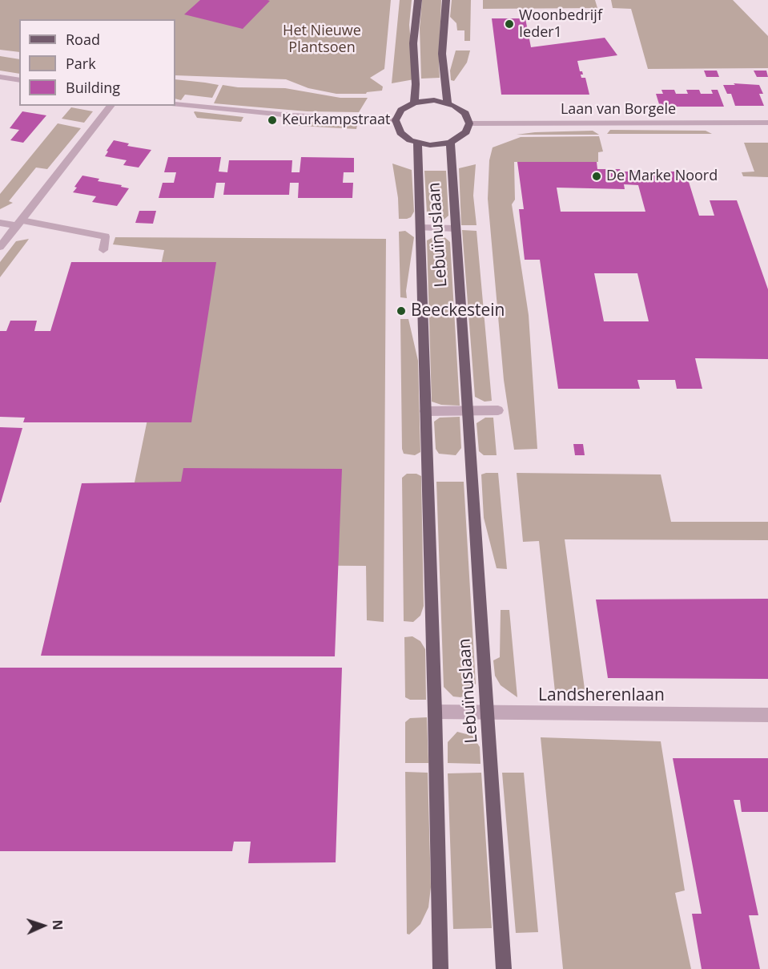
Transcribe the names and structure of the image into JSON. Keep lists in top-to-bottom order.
{
  "streets": {
    "main road": ["Lebuïnuslaan"],
    "street": ["Laan van Borgele", "Landsherenlaan"]
  },
  "crossings": [
    ["Laan van Borgele", "Lebuïnuslaan"],
    ["Lebuïnuslaan", "Landsherenlaan"]
  ],
  "parks": ["Het Nieuwe Plantsoen"],
  "places": [
    "Woonbedrijf Ieder1",
    "Keurkampstraat",
    "De Marke Noord",
    "Beeckestein"
  ],
  "legend": ["Road", "Park", "Building"],
  "north": "right"
}
